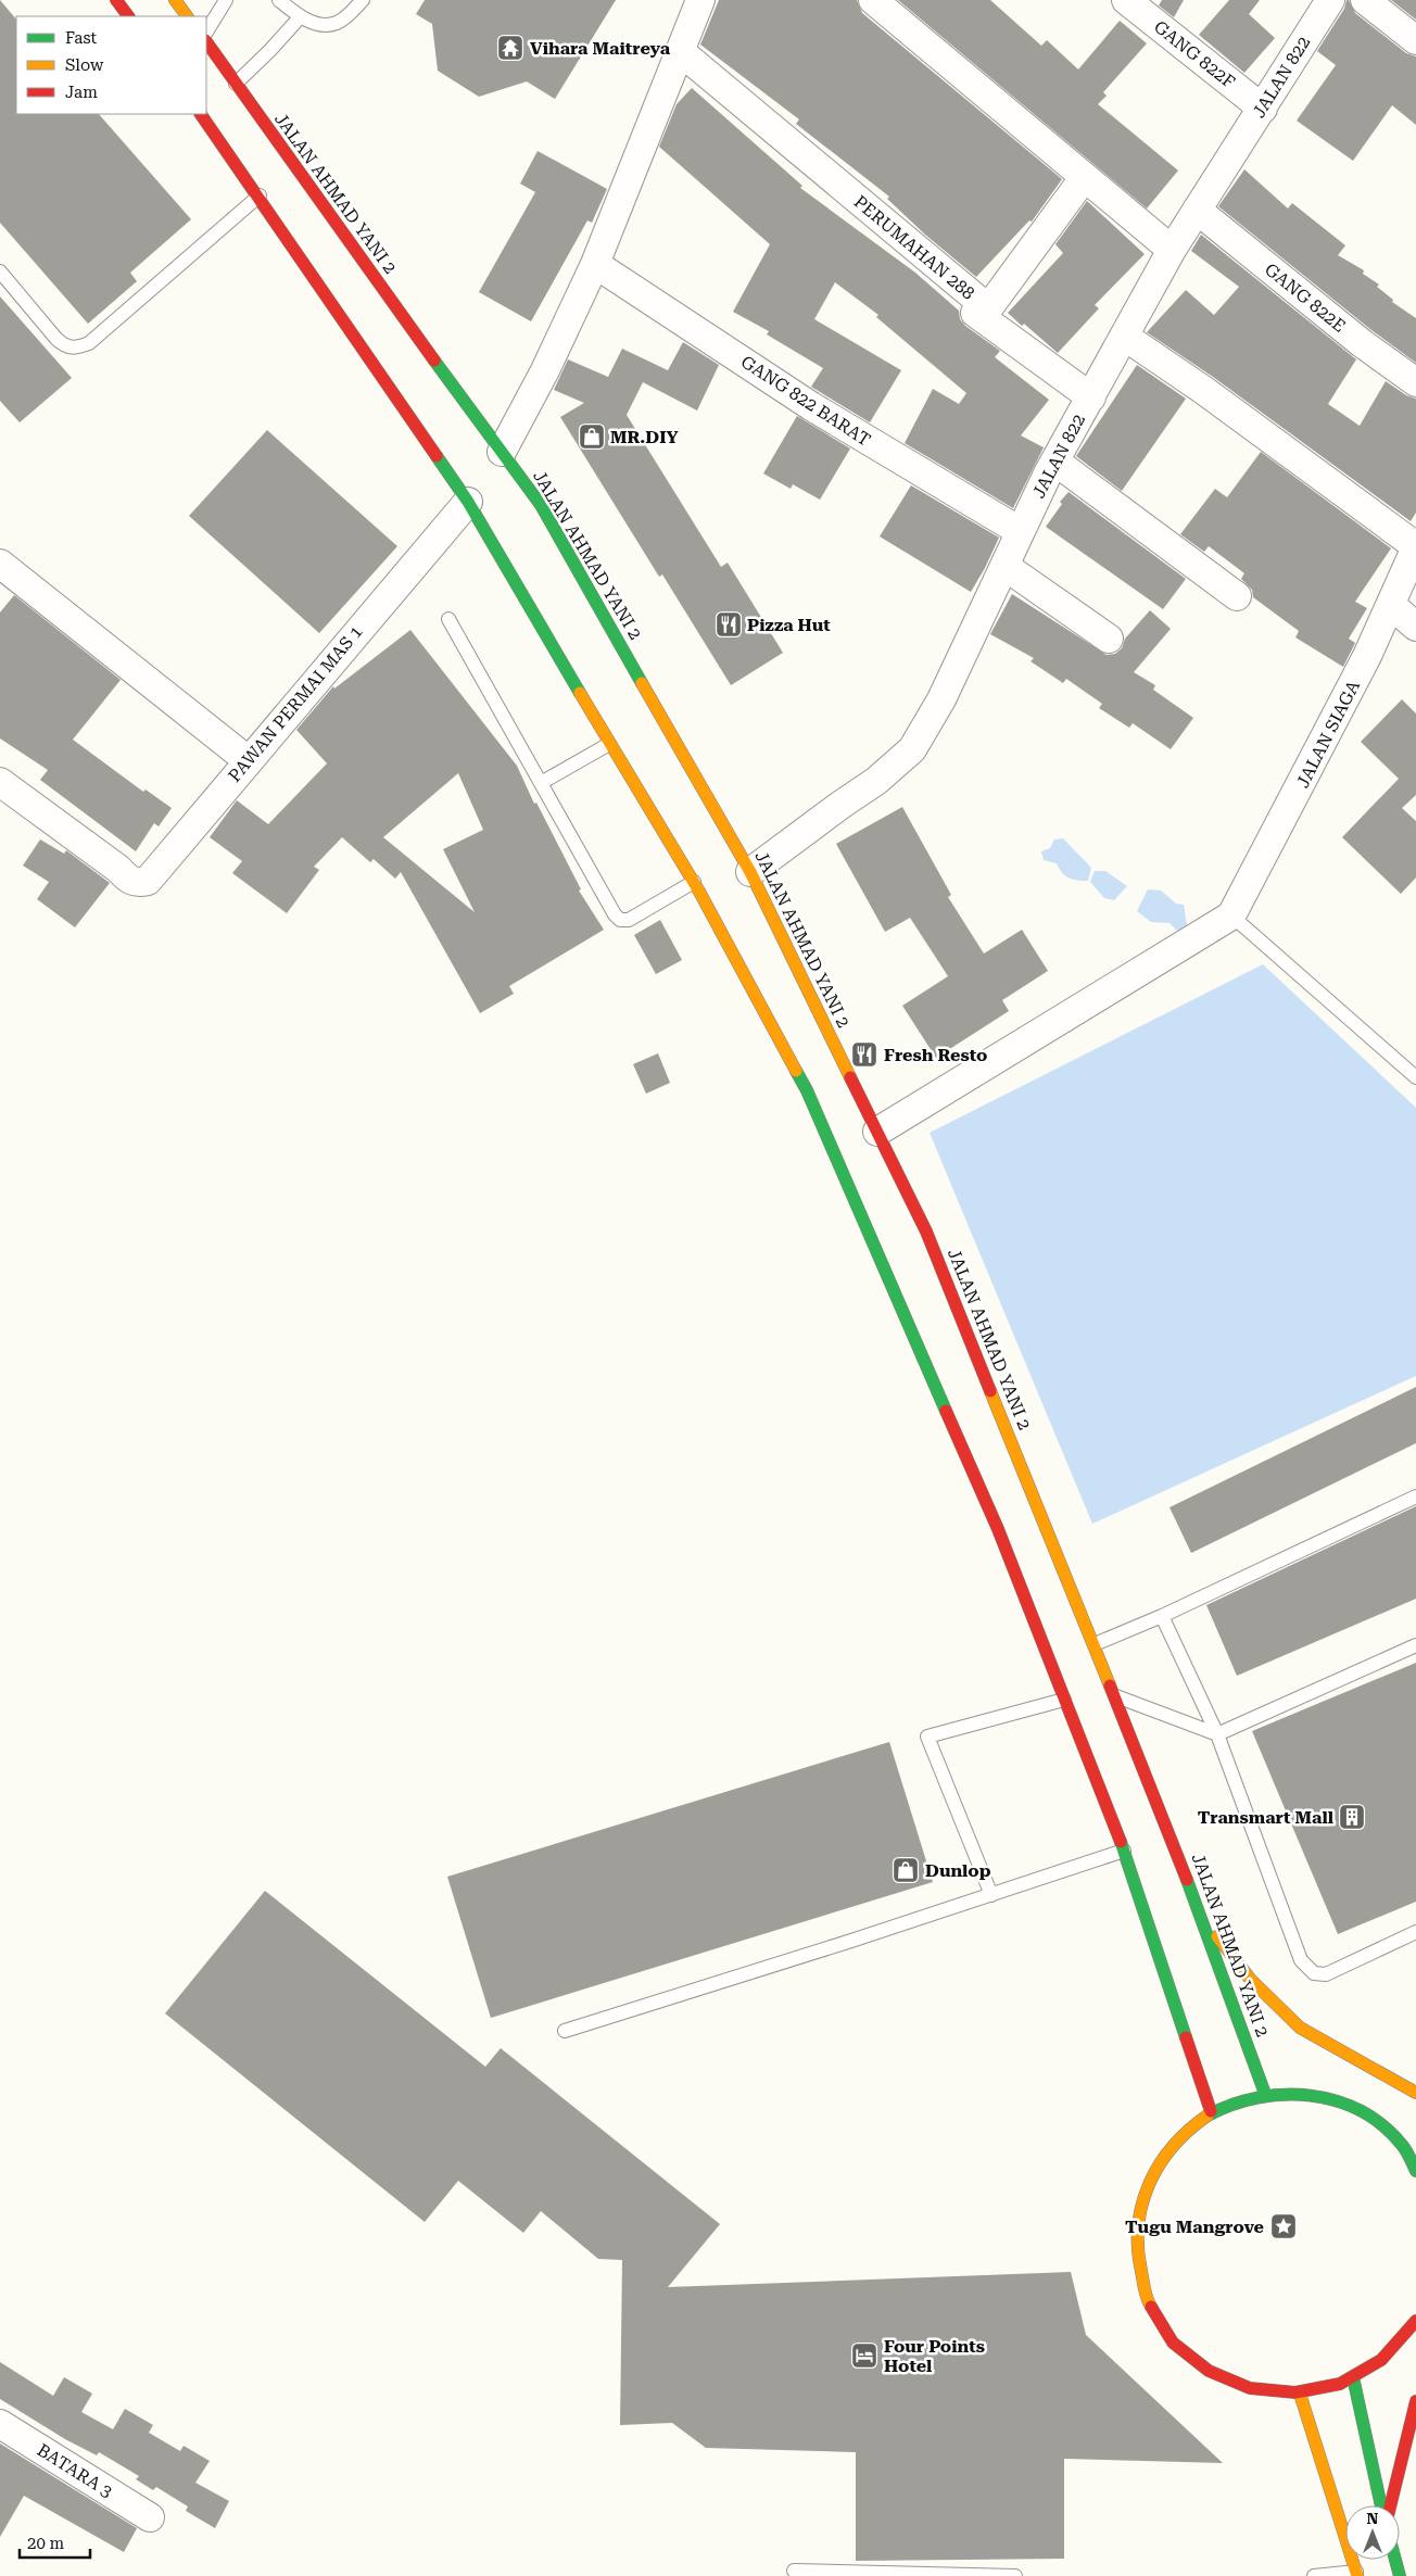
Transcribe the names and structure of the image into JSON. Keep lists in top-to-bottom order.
{
  "streets": {
    "highway": ["JALAN AHMAD YANI 2"],
    "street": [
      "GANG 822F",
      "JALAN 822",
      "PERUMAHAN 288",
      "GANG 822E",
      "GANG 822 BARAT",
      "PAWAN PERMAI MAS 1",
      "JALAN SIAGA",
      "BATARA 3"
    ]
  },
  "crossings": [
    ["GANG 822F", "JALAN 822"],
    ["JALAN 822", "JALAN AHMAD YANI 2"],
    ["JALAN 822", "GANG 822E"],
    ["JALAN 822", "GANG 822 BARAT"]
  ],
  "places": {
    "temple": ["Vihara Maitreya"],
    "shop": ["MR.DIY", "Dunlop"],
    "restaurant": ["Pizza Hut", "Fresh Resto"],
    "building": ["Transmart Mall"],
    "place": ["Tugu Mangrove"],
    "hotel": ["Four Points Hotel"]
  },
  "legend": ["Fast", "Slow", "Jam"],
  "scale_bar": "20 m",
  "north": "top"
}
